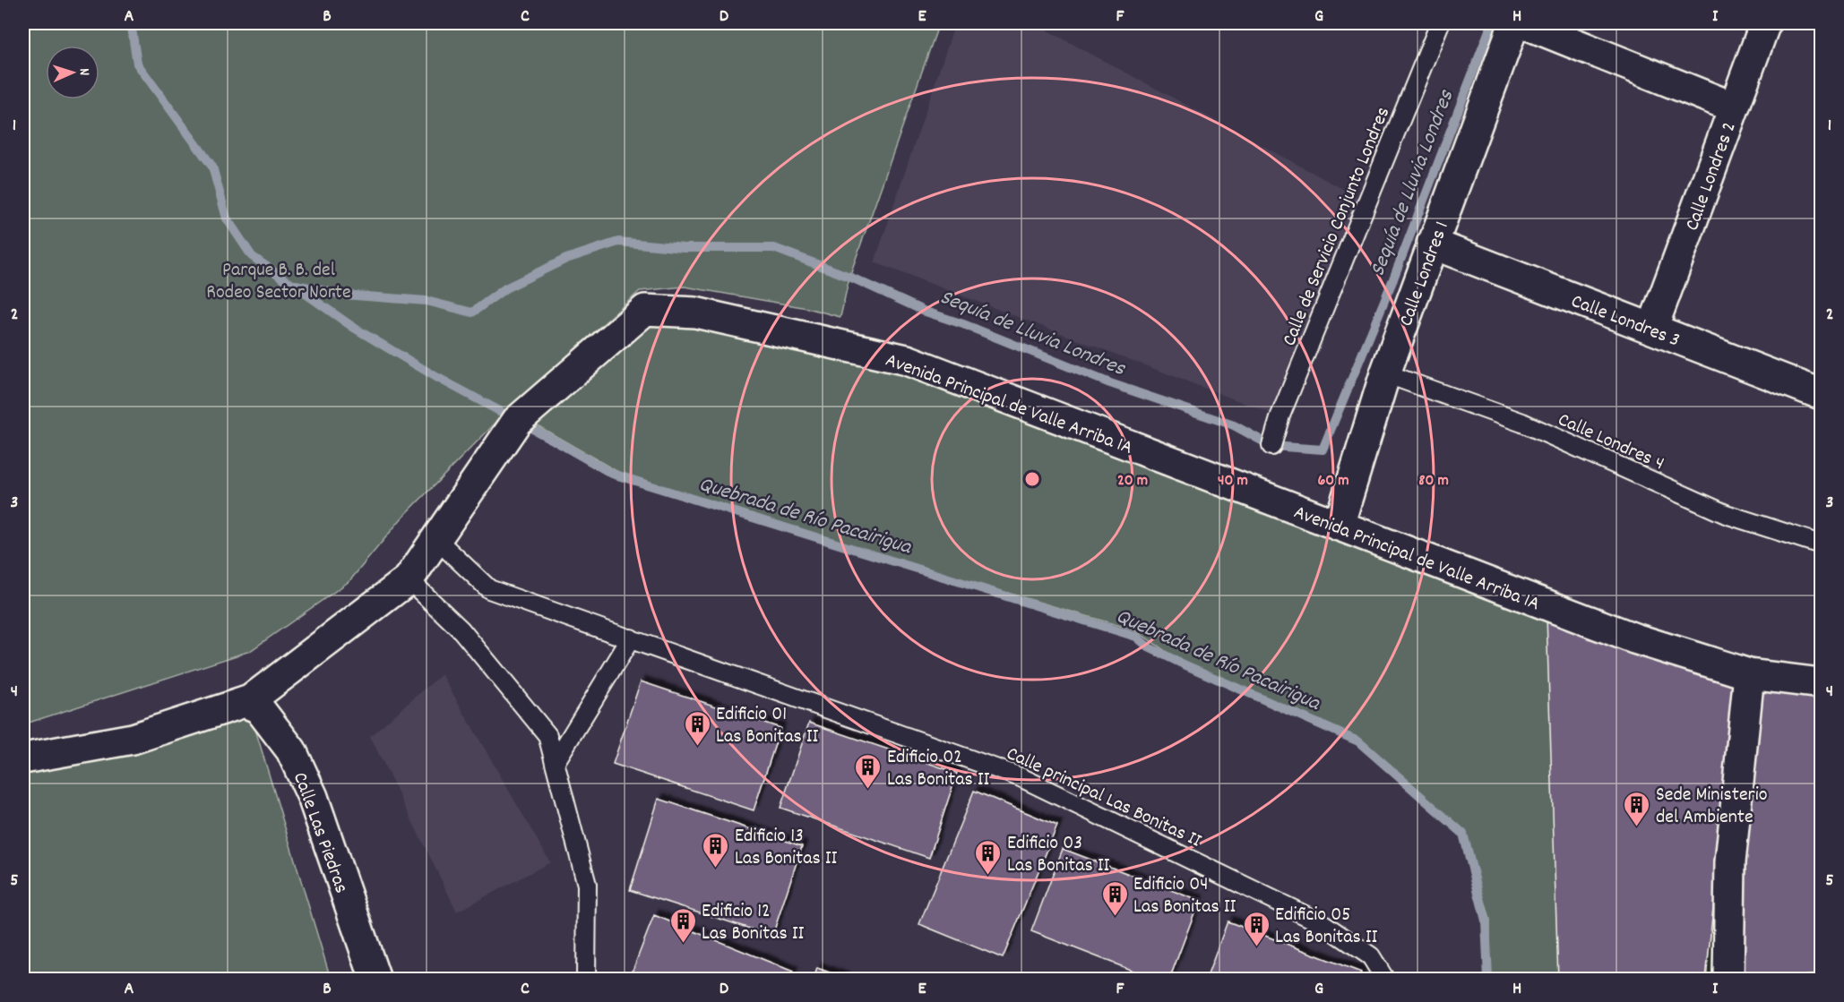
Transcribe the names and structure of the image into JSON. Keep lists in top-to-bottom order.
{
  "streets": {
    "street": [
      "Calle Londres 2",
      "Calle Londres 1",
      "Calle Londres 3",
      "Avenida Principal de Valle Arriba 1A",
      "Calle Las Piedras"
    ],
    "lane": ["Calle de Servicio Conjunto Londres", "Calle Londres 4", "Calle principal Las Bonitas II"]
  },
  "crossings": [
    ["Calle Londres 2", "Calle Londres 3"],
    ["Calle Londres 1", "Calle Londres 3"],
    ["Calle Londres 1", "Avenida Principal de Valle Arriba 1A"],
    ["Calle Londres 1", "Calle Londres 4"],
    ["Avenida Principal de Valle Arriba 1A", "Calle principal Las Bonitas II"],
    ["Avenida Principal de Valle Arriba 1A", "Calle Las Piedras"]
  ],
  "water": ["Sequía de Lluvia Londres", "Quebrada de Río Pacairigua"],
  "parks": ["Parque B. B. del Rodeo Sector Norte"],
  "places": {
    "building": [
      "Edificio 01 Las Bonitas II",
      "Edificio 02 Las Bonitas II",
      "Sede Ministerio del Ambiente",
      "Edificio 13 Las Bonitas II",
      "Edificio 03 Las Bonitas II",
      "Edificio 04 Las Bonitas II",
      "Edificio 12 Las Bonitas II",
      "Edificio 05 Las Bonitas II"
    ]
  },
  "north": "right",
  "grid": {
    "columns": [
      "A",
      "B",
      "C",
      "D",
      "E",
      "F",
      "G",
      "H",
      "I"
    ],
    "rows": [
      "1",
      "2",
      "3",
      "4",
      "5"
    ]
  },
  "rings": [
    "20 m",
    "40 m",
    "60 m",
    "80 m"
  ]
}
